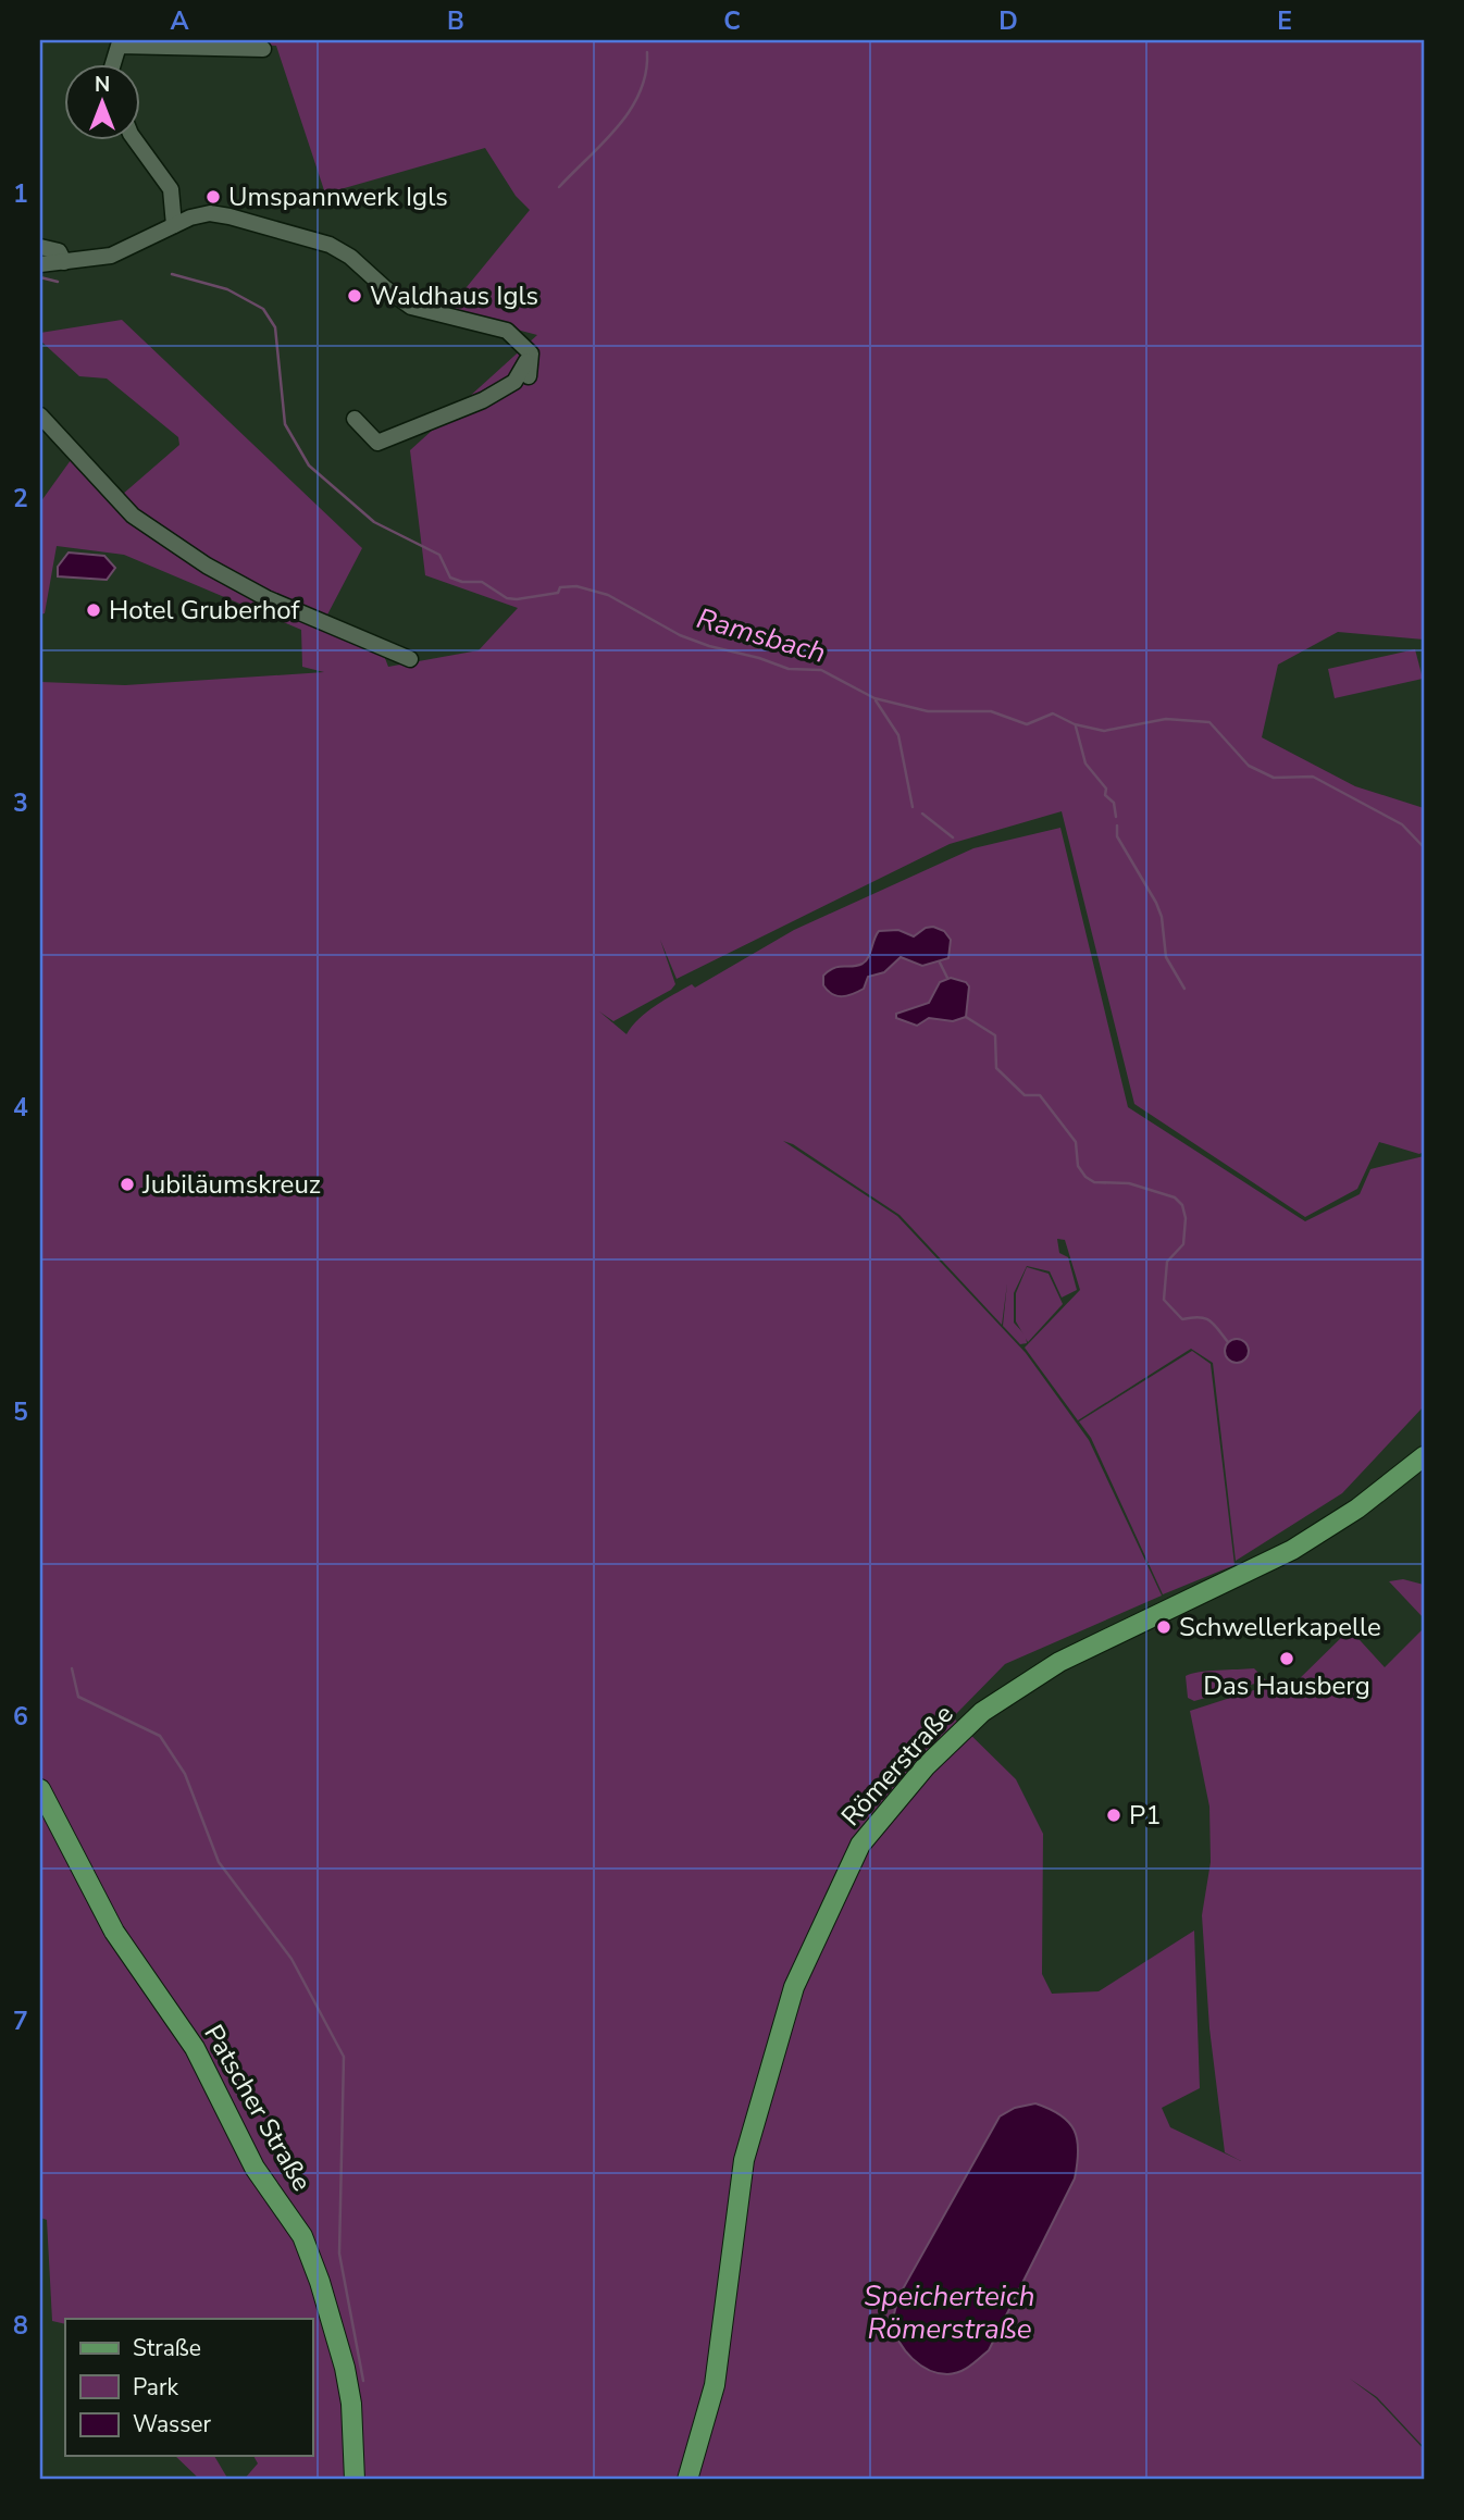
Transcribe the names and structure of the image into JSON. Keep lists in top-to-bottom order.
{
  "streets": {
    "main road": ["Römerstraße", "Patscher Straße"]
  },
  "water": ["Ramsbach", "Speicherteich Römerstraße"],
  "places": [
    "Umspannwerk Igls",
    "Waldhaus Igls",
    "Hotel Gruberhof",
    "Jubiläumskreuz",
    "Schwellerkapelle",
    "Das Hausberg",
    "P1"
  ],
  "legend": ["Straße", "Park", "Wasser"],
  "north": "top",
  "grid": {
    "columns": [
      "A",
      "B",
      "C",
      "D",
      "E"
    ],
    "rows": [
      "1",
      "2",
      "3",
      "4",
      "5",
      "6",
      "7",
      "8"
    ]
  }
}
